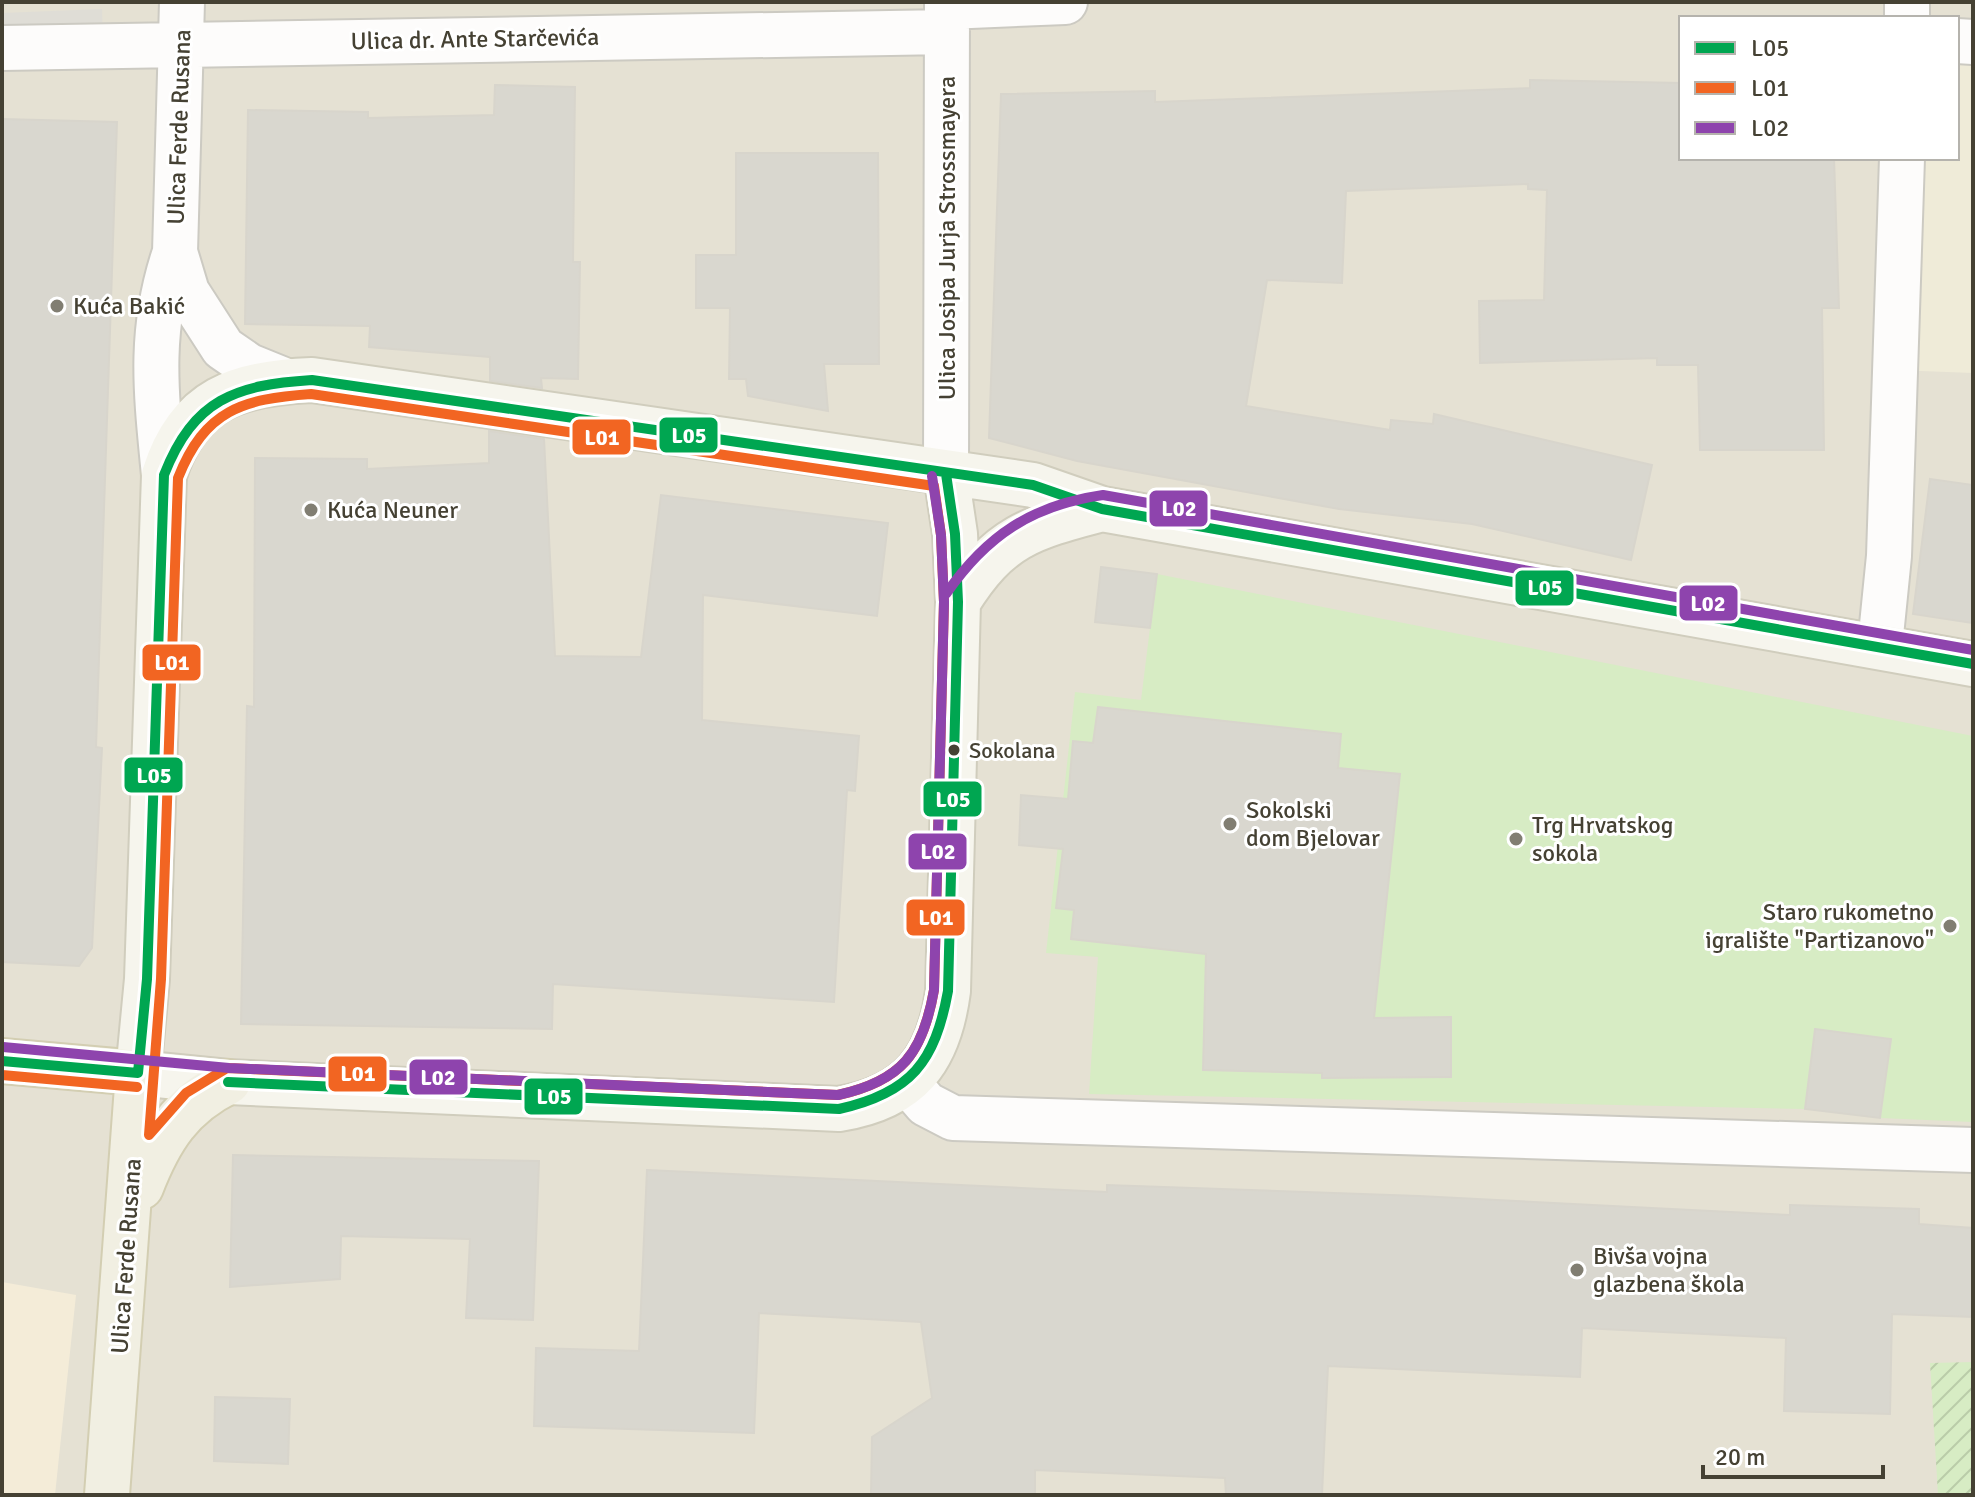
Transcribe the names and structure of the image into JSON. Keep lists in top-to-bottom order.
{
  "streets": {
    "main road": ["Ulica Ferde Rusana"],
    "street": ["Ulica dr. Ante Starčevića", "Ulica Josipa Jurja Strossmayera"]
  },
  "crossings": [
    ["Ulica dr. Ante Starčevića", "Ulica Ferde Rusana"],
    ["Ulica dr. Ante Starčevića", "Ulica Josipa Jurja Strossmayera"]
  ],
  "places": [
    "Kuća Bakić",
    "Kuća Neuner",
    "Sokolana",
    "Sokolski dom Bjelovar",
    "Trg Hrvatskog sokola",
    "Staro rukometno igralište \"Partizanovo\"",
    "Bivša vojna glazbena škola"
  ],
  "lines": ["transit line L05", "transit line L01", "transit line L02"],
  "legend": ["L05", "L01", "L02"],
  "scale_bar": "20 m"
}
